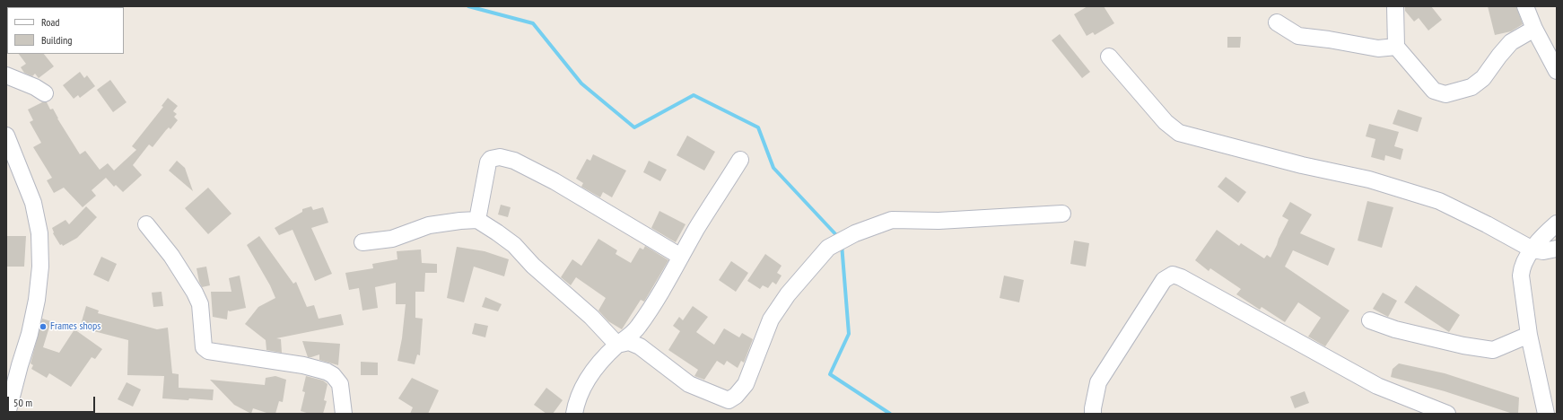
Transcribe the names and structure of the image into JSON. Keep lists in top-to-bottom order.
{
  "places": ["Frames shops"],
  "legend": ["Road", "Building"],
  "scale_bar": "50 m"
}
